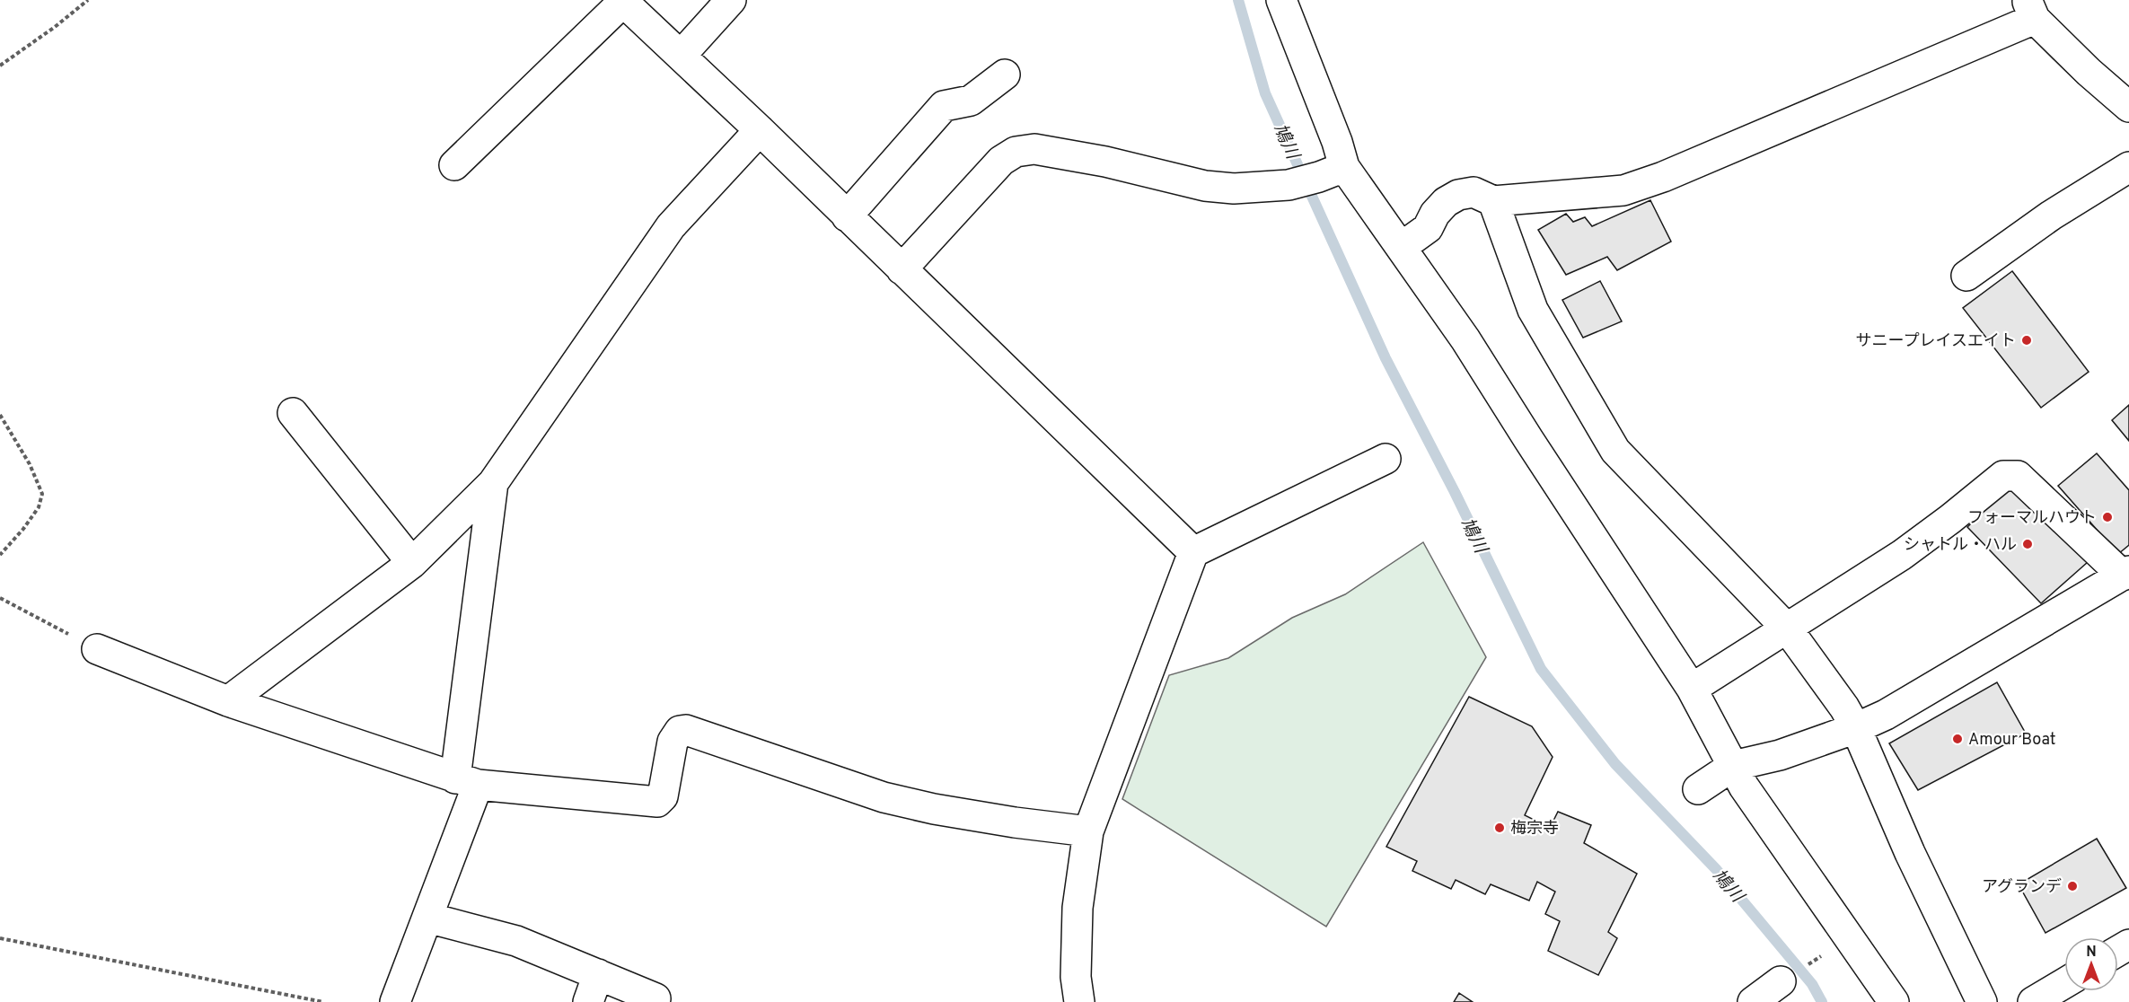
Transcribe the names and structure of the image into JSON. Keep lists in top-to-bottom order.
{
  "water": ["鳩川"],
  "places": [
    "サニープレイスエイト",
    "フォーマルハウト",
    "シャトル・ハル",
    "Amour Boat",
    "梅宗寺",
    "アグランデ"
  ],
  "north": "top"
}
